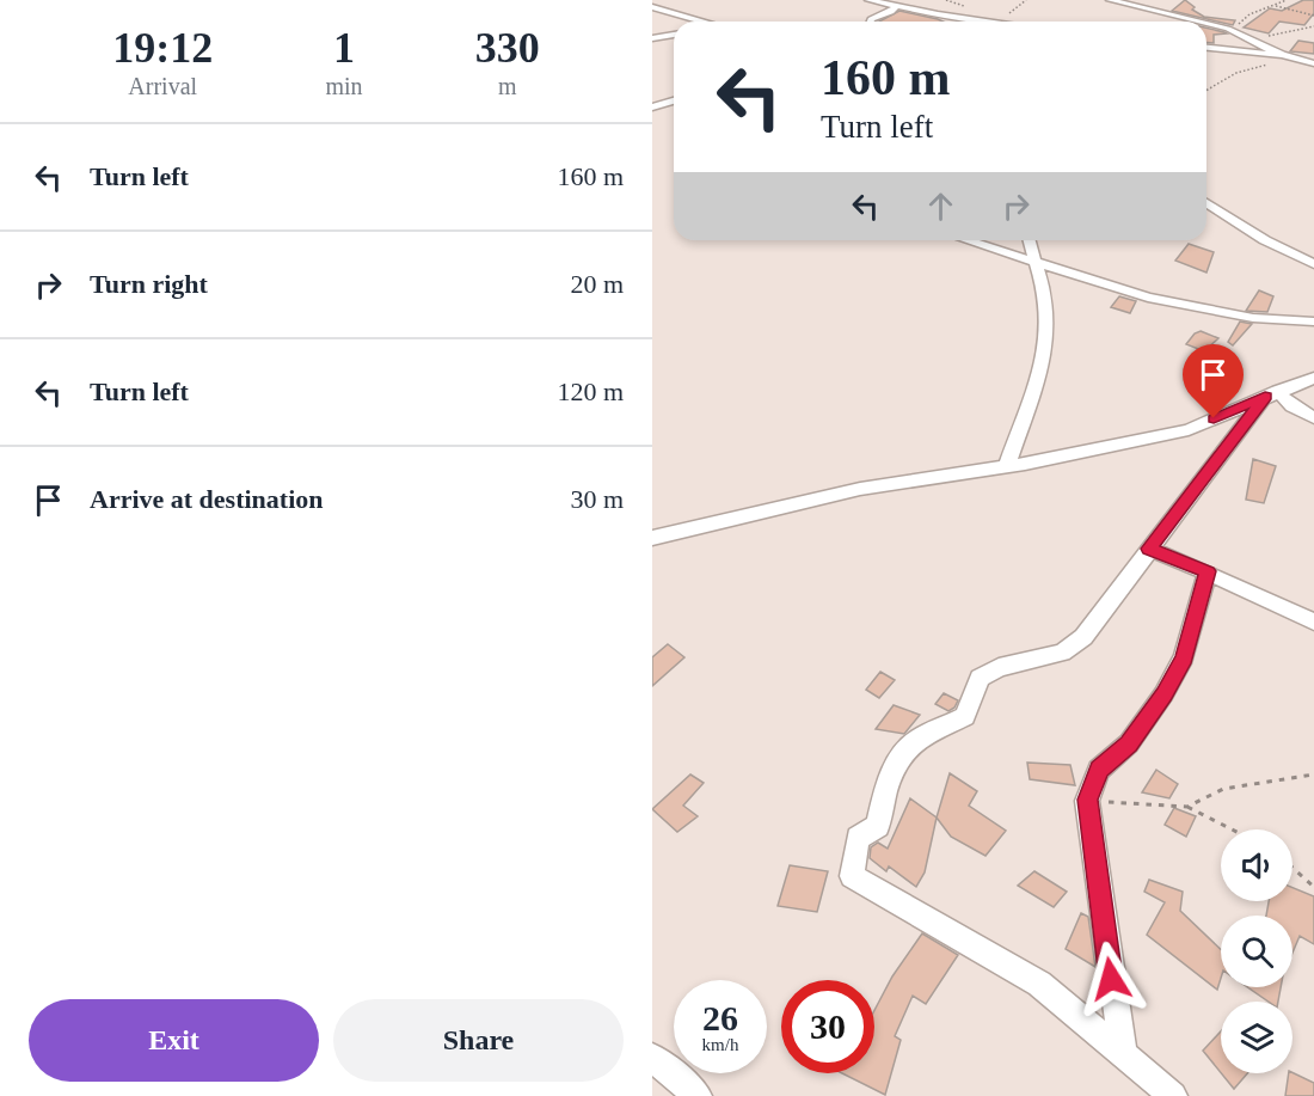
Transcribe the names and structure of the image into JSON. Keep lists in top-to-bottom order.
{
  "page": {
    "eta": [
      "19:12",
      "Arrival",
      "1",
      "min",
      "330",
      "m"
    ],
    "turn": ["160 m", "Turn left"],
    "list": [
      {
        "name": "Turn left",
        "value": "160 m"
      },
      {
        "name": "Turn right",
        "value": "20 m"
      },
      {
        "name": "Turn left",
        "value": "120 m"
      },
      {
        "name": "Arrive at destination",
        "value": "30 m"
      }
    ],
    "speed": "26 km/h",
    "limit": "30",
    "buttons": ["Exit", "Share"]
  }
}
